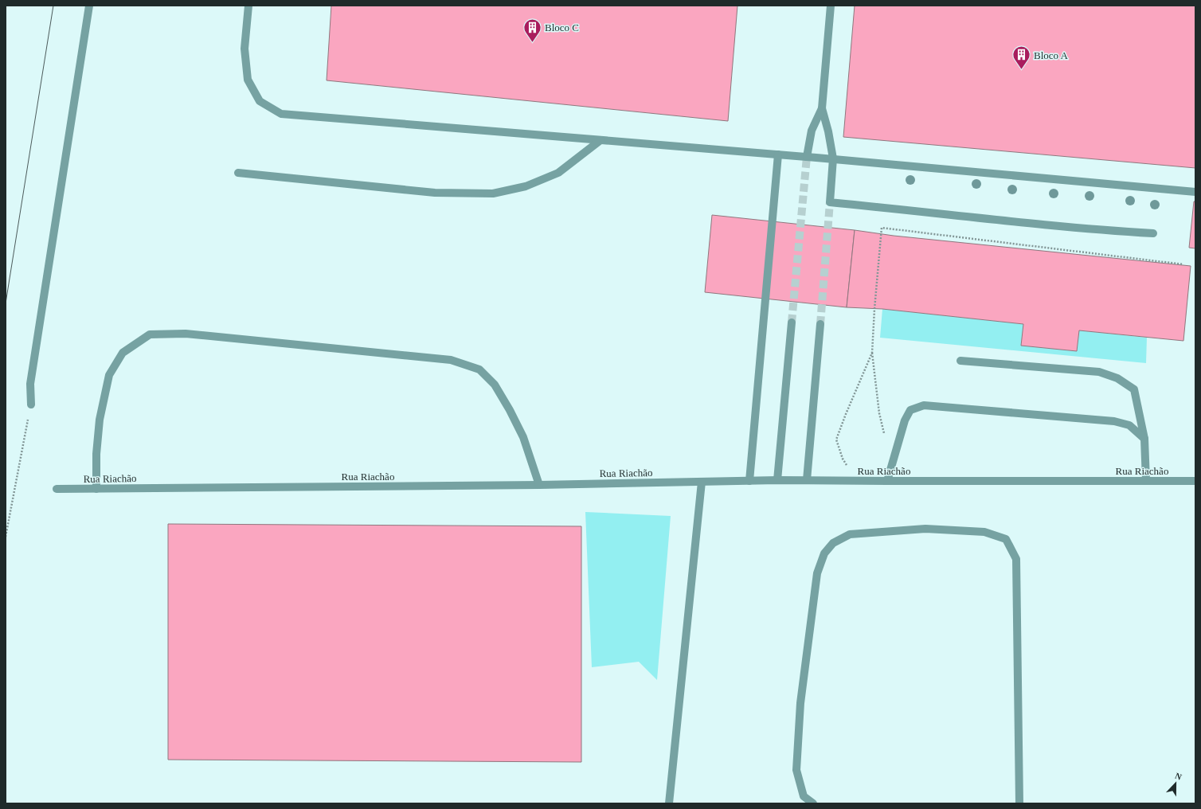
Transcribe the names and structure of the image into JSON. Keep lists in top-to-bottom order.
{
  "streets": {
    "street": ["Rua Riachão"]
  },
  "places": {
    "building": ["Bloco C", "Bloco A"]
  },
  "north": "top"
}
